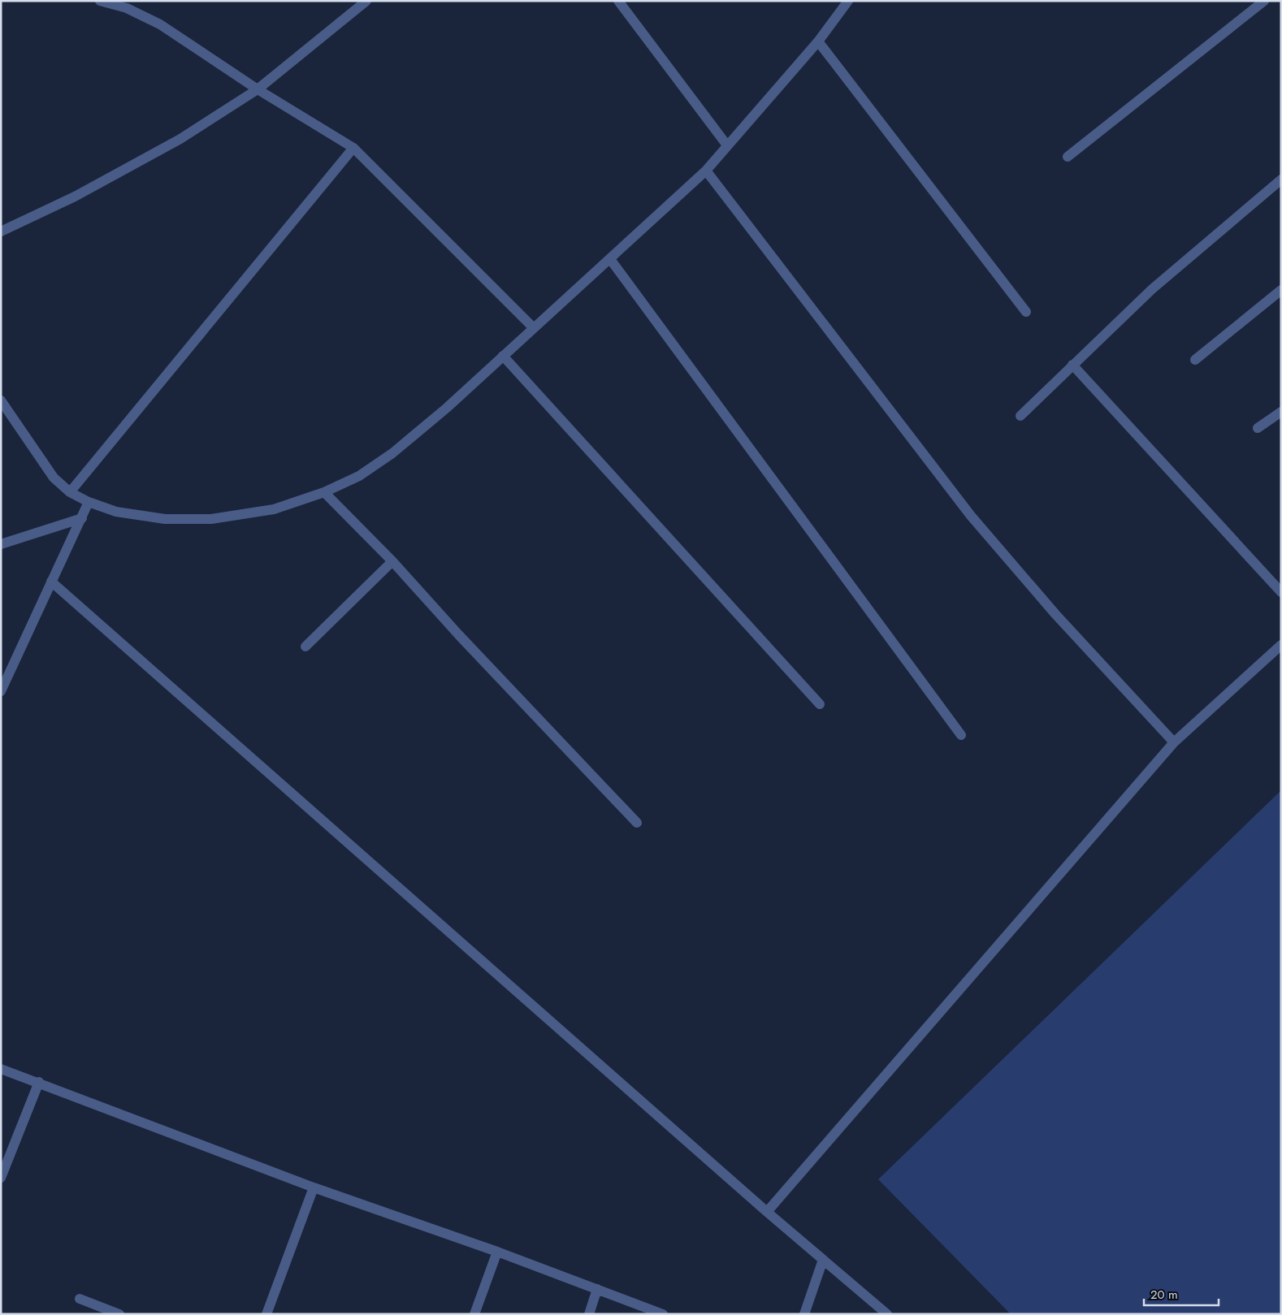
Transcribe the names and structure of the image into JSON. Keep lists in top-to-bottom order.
{
  "scale_bar": "20 m"
}
